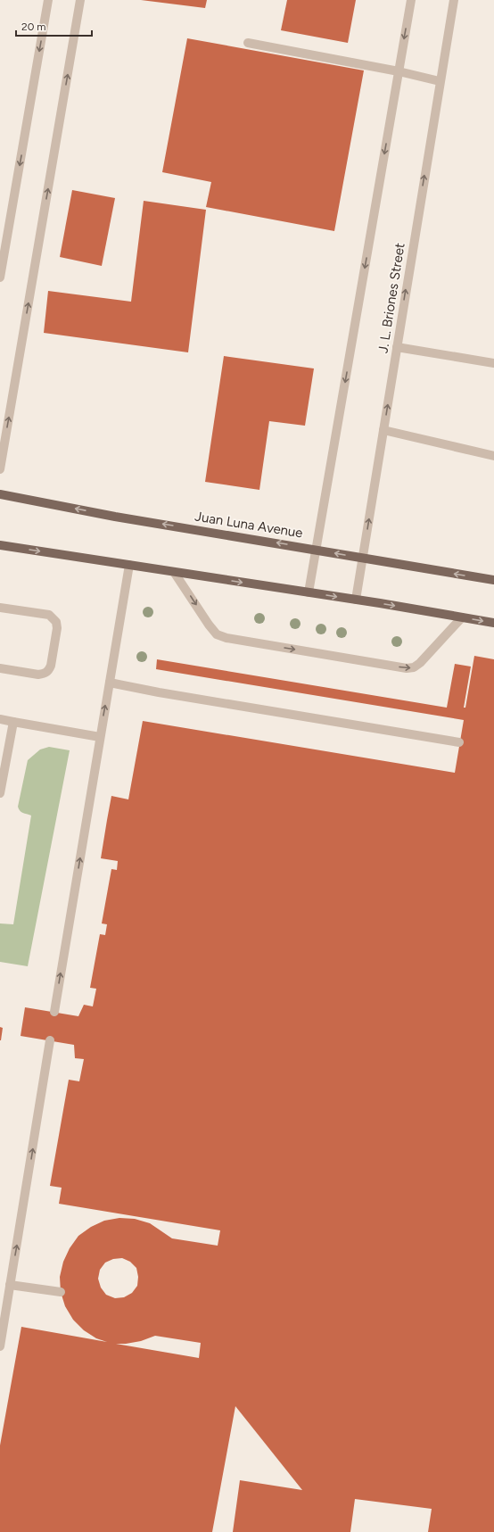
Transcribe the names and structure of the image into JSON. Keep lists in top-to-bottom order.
{
  "streets": {
    "main road": ["Juan Luna Avenue"],
    "street": ["J. L. Briones Street"]
  },
  "crossings": [
    ["J. L. Briones Street", "Juan Luna Avenue"]
  ],
  "scale_bar": "20 m"
}
